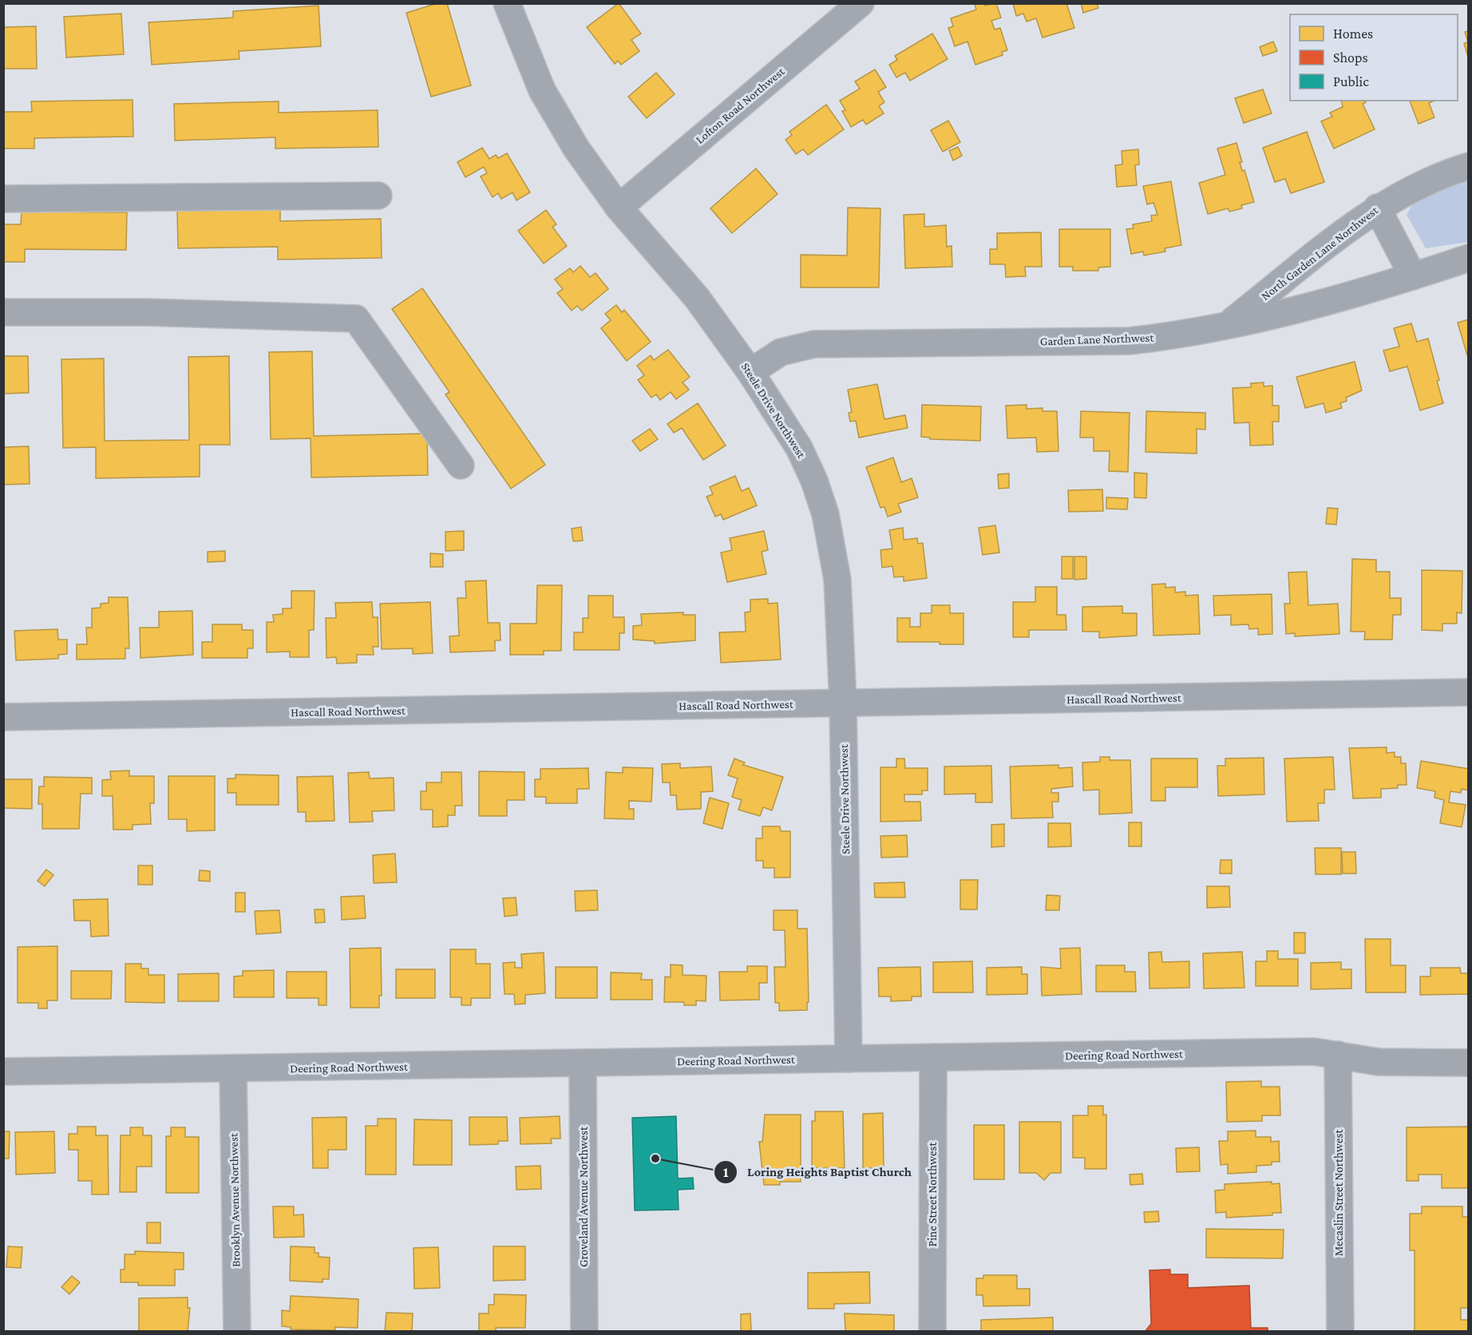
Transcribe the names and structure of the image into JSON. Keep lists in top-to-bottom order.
{
  "streets": {
    "street": [
      "Lofton Road Northwest",
      "North Garden Lane Northwest",
      "Garden Lane Northwest",
      "Steele Drive Northwest",
      "Hascall Road Northwest",
      "Deering Road Northwest",
      "Mecaslin Street Northwest",
      "Pine Street Northwest",
      "Groveland Avenue Northwest",
      "Brooklyn Avenue Northwest"
    ]
  },
  "crossings": [
    ["Lofton Road Northwest", "Steele Drive Northwest"],
    ["North Garden Lane Northwest", "Garden Lane Northwest"],
    ["Garden Lane Northwest", "Steele Drive Northwest"],
    ["Steele Drive Northwest", "Hascall Road Northwest"],
    ["Steele Drive Northwest", "Deering Road Northwest"],
    ["Deering Road Northwest", "Mecaslin Street Northwest"],
    ["Deering Road Northwest", "Pine Street Northwest"],
    ["Deering Road Northwest", "Groveland Avenue Northwest"],
    ["Deering Road Northwest", "Brooklyn Avenue Northwest"]
  ],
  "places": ["Loring Heights Baptist Church"],
  "legend": ["Homes", "Shops", "Public"]
}
